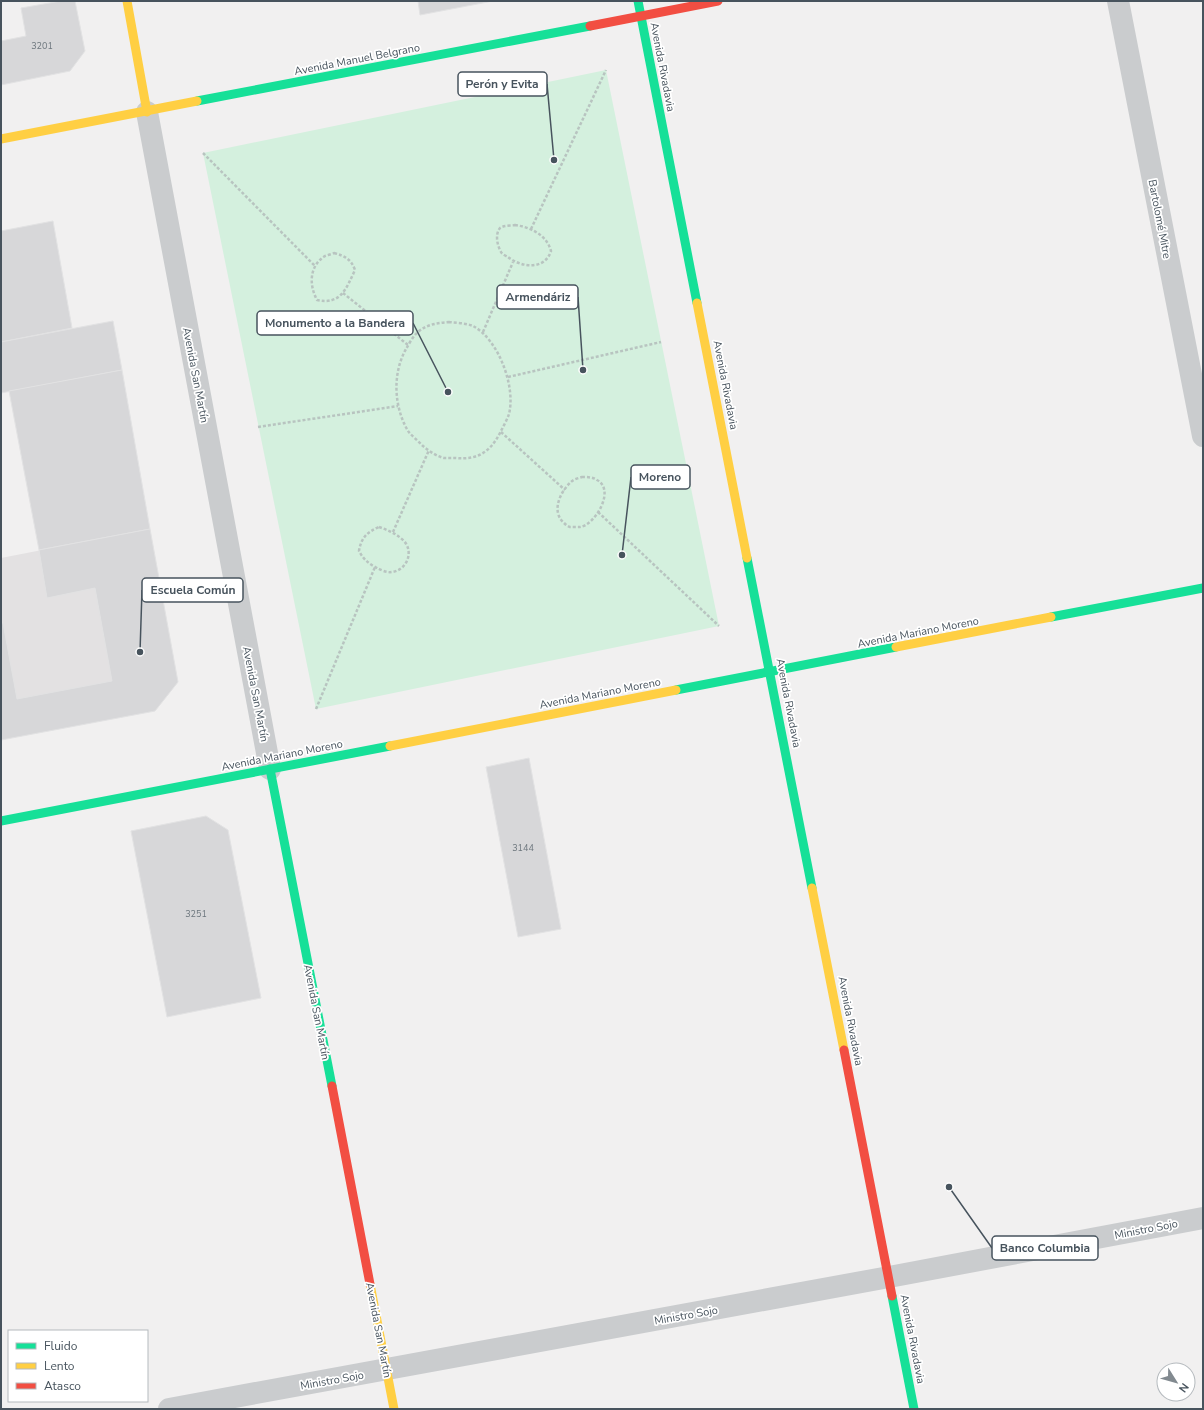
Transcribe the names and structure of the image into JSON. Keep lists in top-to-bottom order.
{
  "streets": {
    "main road": [
      "Avenida Manuel Belgrano",
      "Avenida Rivadavia",
      "Avenida San Martín",
      "Avenida Mariano Moreno"
    ],
    "street": ["Bartolomé Mitre", "Ministro Sojo"]
  },
  "crossings": [
    ["Avenida Manuel Belgrano", "Avenida Rivadavia"],
    ["Avenida Manuel Belgrano", "Avenida San Martín"],
    ["Avenida Rivadavia", "Avenida Mariano Moreno"],
    ["Avenida Rivadavia", "Ministro Sojo"],
    ["Avenida San Martín", "Avenida Mariano Moreno"],
    ["Avenida San Martín", "Ministro Sojo"]
  ],
  "places": [
    "Perón y Evita",
    "Armendáriz",
    "Monumento a la Bandera",
    "Moreno",
    "Escuela Común",
    "Banco Columbia"
  ],
  "house_numbers": ["3201", "3144", "3251"],
  "legend": ["Fluido", "Lento", "Atasco"],
  "north": "bottom right"
}
